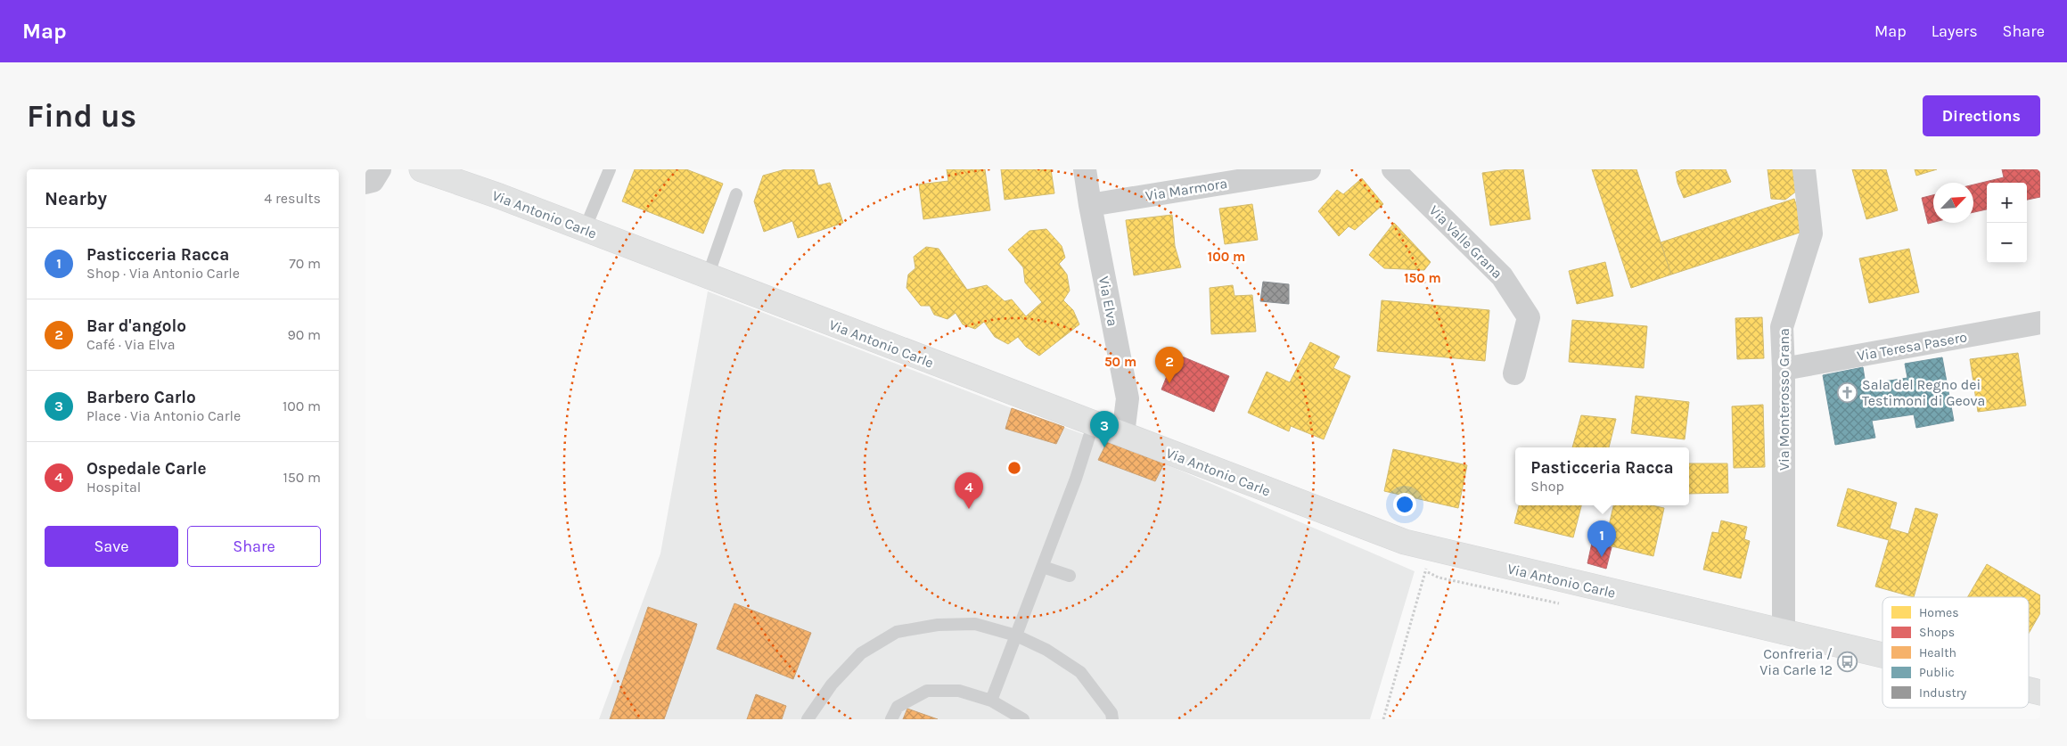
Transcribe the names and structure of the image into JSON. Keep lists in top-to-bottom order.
{
  "streets": {
    "street": [
      "Via Marmora",
      "Via Antonio Carle",
      "Via Valle Grana",
      "Via Elva",
      "Via Teresa Pasero",
      "Via Monterosso Grana"
    ]
  },
  "crossings": [
    ["Via Marmora", "Via Elva"],
    ["Via Antonio Carle", "Via Elva"],
    ["Via Antonio Carle", "Via Monterosso Grana"],
    ["Via Teresa Pasero", "Via Monterosso Grana"]
  ],
  "places": {
    "church": ["Sala del Regno dei Testimoni di Geova"],
    "bus stop": ["Confreria / Via Carle 12"]
  },
  "legend": [
    "Homes",
    "Shops",
    "Health",
    "Public",
    "Industry"
  ],
  "north": "top right",
  "page": {
    "header": "Map",
    "nav": ["Map", "Layers", "Share"],
    "buttons": [
      "Directions",
      ["Save", "Share"]
    ],
    "title": "Find us",
    "heading": ["Nearby", "4 results"],
    "map_buttons": ["+", "−"],
    "list": [
      {
        "mark": "1",
        "name": "Pasticceria Racca",
        "note": "Shop · Via Antonio Carle",
        "value": "70 m"
      },
      {
        "mark": "2",
        "name": "Bar d'angolo",
        "note": "Café · Via Elva",
        "value": "90 m"
      },
      {
        "mark": "3",
        "name": "Barbero Carlo",
        "note": "Place · Via Antonio Carle",
        "value": "100 m"
      },
      {
        "mark": "4",
        "name": "Ospedale Carle",
        "note": "Hospital",
        "value": "150 m"
      }
    ],
    "pins": [
      "2",
      "3",
      "4",
      "1"
    ],
    "popup": ["Pasticceria Racca", "Shop"]
  },
  "rings": ["100 m", "150 m", "50 m"]
}
